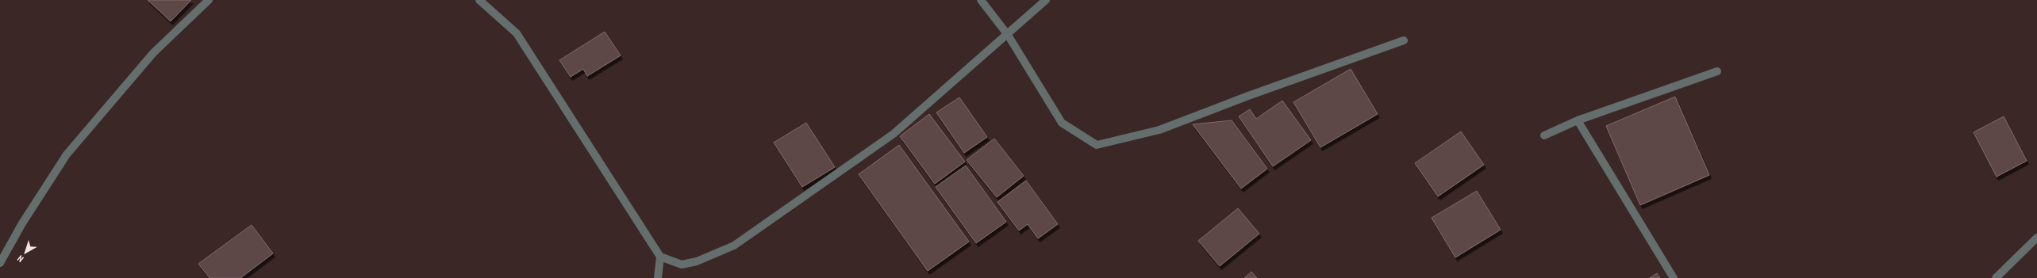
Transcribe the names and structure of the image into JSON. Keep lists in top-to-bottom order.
{
  "north": "bottom left"
}
